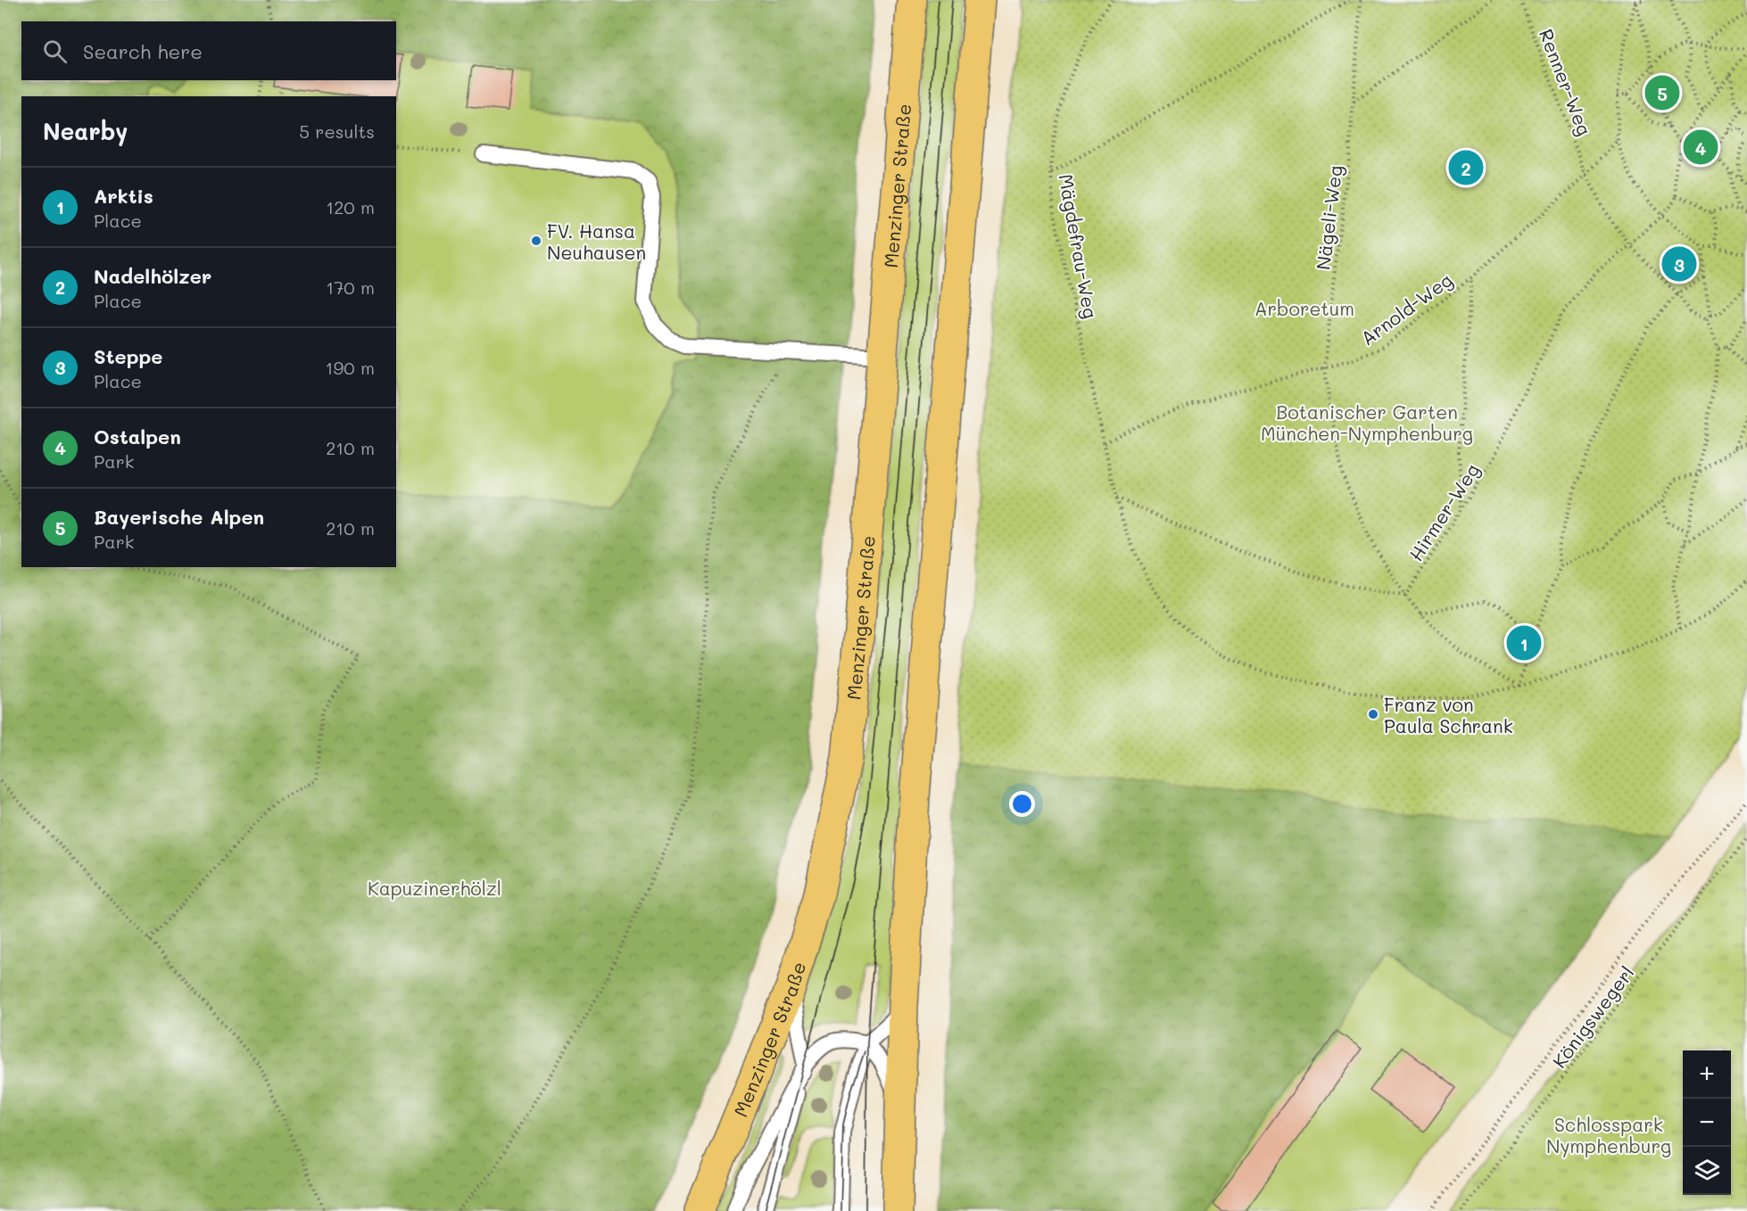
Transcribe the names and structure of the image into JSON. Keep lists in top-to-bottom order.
{
  "streets": {
    "main road": ["Menzinger Straße"],
    "path": [
      "Renner-Weg",
      "Nägeli-Weg",
      "Mägdefrau-Weg",
      "Arnold-Weg",
      "Hirmer-Weg",
      "Königswegerl"
    ]
  },
  "crossings": [
    ["Renner-Weg", "Arnold-Weg"],
    ["Renner-Weg", "Hirmer-Weg"],
    ["Nägeli-Weg", "Mägdefrau-Weg"],
    ["Nägeli-Weg", "Arnold-Weg"],
    ["Nägeli-Weg", "Hirmer-Weg"],
    ["Mägdefrau-Weg", "Arnold-Weg"]
  ],
  "parks": [
    "Arboretum",
    "Botanischer Garten München-Nymphenburg",
    "Kapuzinerhölzl",
    "Schlosspark Nymphenburg"
  ],
  "places": ["FV. Hansa Neuhausen", "Franz von Paula Schrank"],
  "page": {
    "search": "Search here",
    "pins": [
      "5",
      "4",
      "2",
      "3",
      "1"
    ],
    "heading": ["Nearby", "5 results"],
    "list": [
      {
        "mark": "1",
        "name": "Arktis",
        "note": "Place",
        "value": "120 m"
      },
      {
        "mark": "2",
        "name": "Nadelhölzer",
        "note": "Place",
        "value": "170 m"
      },
      {
        "mark": "3",
        "name": "Steppe",
        "note": "Place",
        "value": "190 m"
      },
      {
        "mark": "4",
        "name": "Ostalpen",
        "note": "Park",
        "value": "210 m"
      },
      {
        "mark": "5",
        "name": "Bayerische Alpen",
        "note": "Park",
        "value": "210 m"
      }
    ],
    "map_buttons": ["+", "−"]
  }
}
